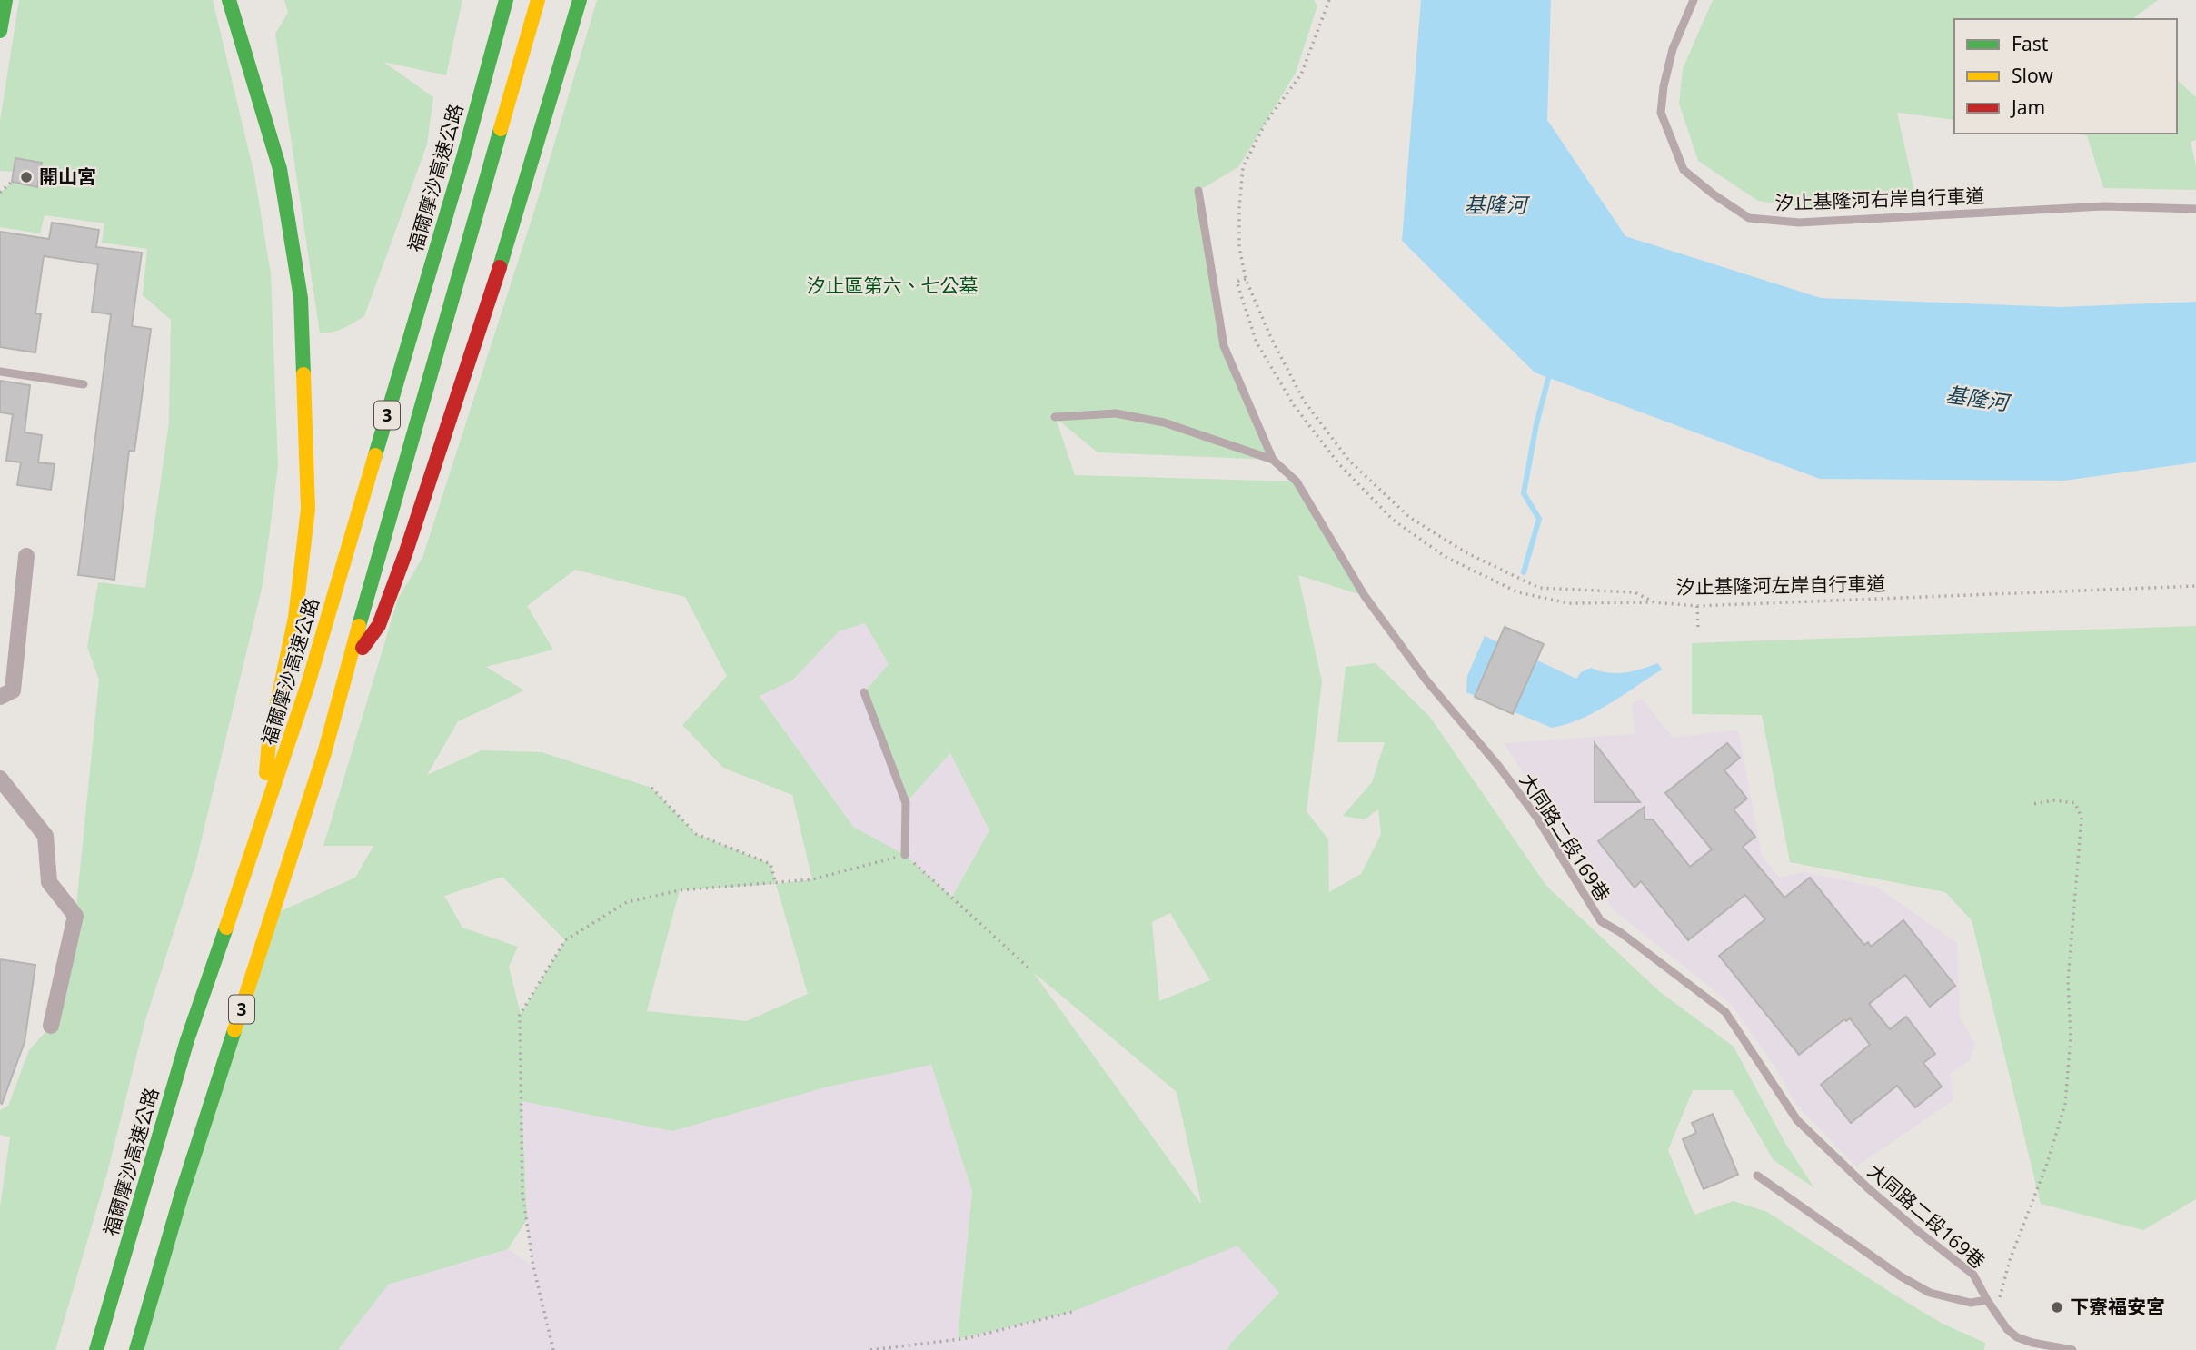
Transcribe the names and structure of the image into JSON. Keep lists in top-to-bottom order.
{
  "streets": {
    "main road": ["福爾摩沙高速公路", "3"],
    "lane": ["汐止基隆河右岸自行車道", "大同路二段169巷"],
    "path": ["汐止基隆河左岸自行車道"]
  },
  "water": ["基隆河"],
  "parks": ["汐止區第六、七公墓"],
  "places": ["開山宮", "下寮福安宮"],
  "legend": ["Fast", "Slow", "Jam"]
}
